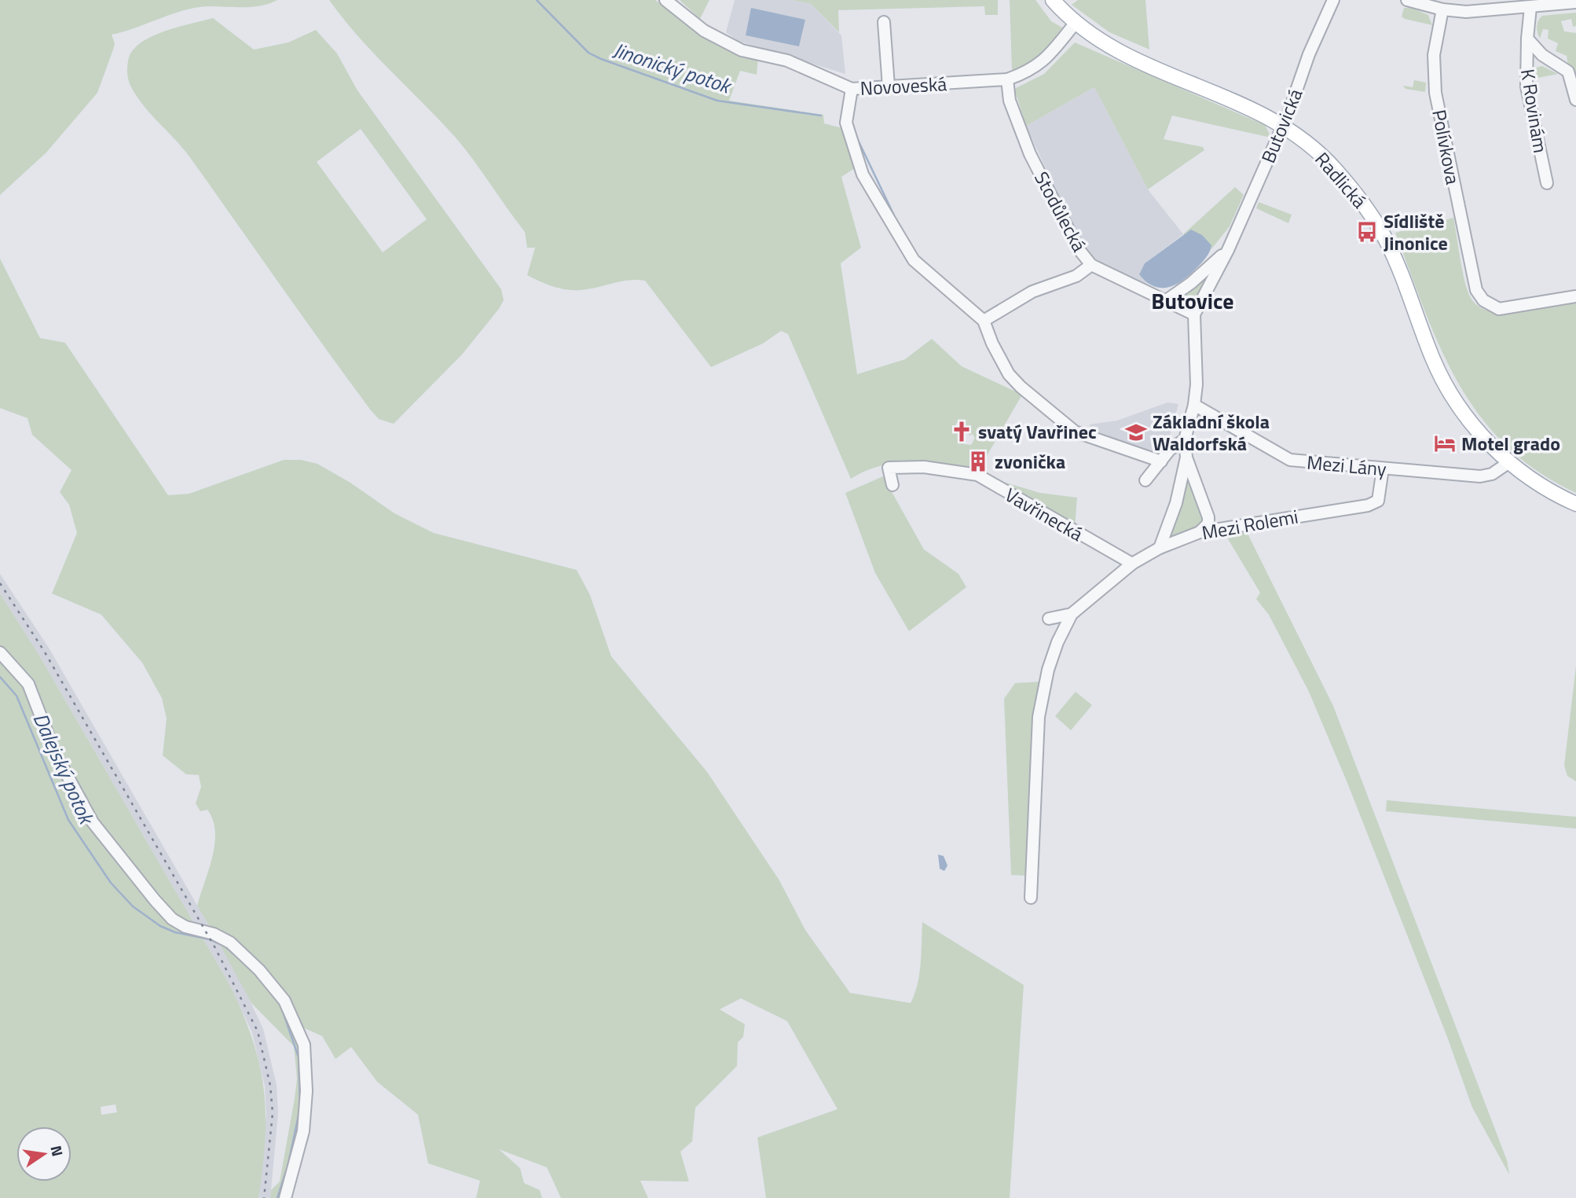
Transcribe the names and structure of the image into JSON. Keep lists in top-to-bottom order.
{
  "streets": {
    "main road": ["Radlická"],
    "street": [
      "Novoveská",
      "K Rovinám",
      "Butovická",
      "Polívkova",
      "Stodůlecká",
      "Mezi Lány",
      "Vavřinecká",
      "Mezi Rolemi"
    ]
  },
  "crossings": [
    ["Novoveská", "Radlická"],
    ["Novoveská", "Stodůlecká"],
    ["Butovická", "Radlická"],
    ["Butovická", "Stodůlecká"],
    ["Radlická", "Mezi Lány"],
    ["Mezi Lány", "Mezi Rolemi"],
    ["Vavřinecká", "Mezi Rolemi"]
  ],
  "districts": ["Butovice"],
  "water": ["Jinonický potok", "Dalejský potok"],
  "places": {
    "bus stop": ["Sídliště Jinonice"],
    "church": ["svatý Vavřinec"],
    "school or university": ["Základní škola Waldorfská"],
    "hotel": ["Motel grado"],
    "building": ["zvonička"]
  },
  "north": "right"
}
